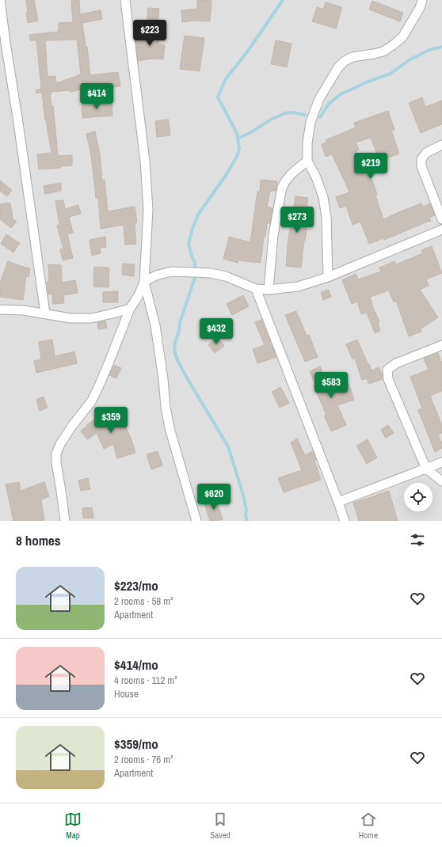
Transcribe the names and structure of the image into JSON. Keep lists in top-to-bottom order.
{
  "page": {
    "price": [
      "$223",
      "$414",
      "$219",
      "$273",
      "$432",
      "$583",
      "$359",
      "$620"
    ],
    "heading": "8 homes",
    "list": [
      {
        "name": "$223/mo",
        "note": "2 rooms · 58 m² · Apartment"
      },
      {
        "name": "$414/mo",
        "note": "4 rooms · 112 m² · House"
      },
      {
        "name": "$359/mo",
        "note": "2 rooms · 76 m² · Apartment"
      }
    ],
    "tabs": ["Map", "Saved", "Home"]
  }
}
